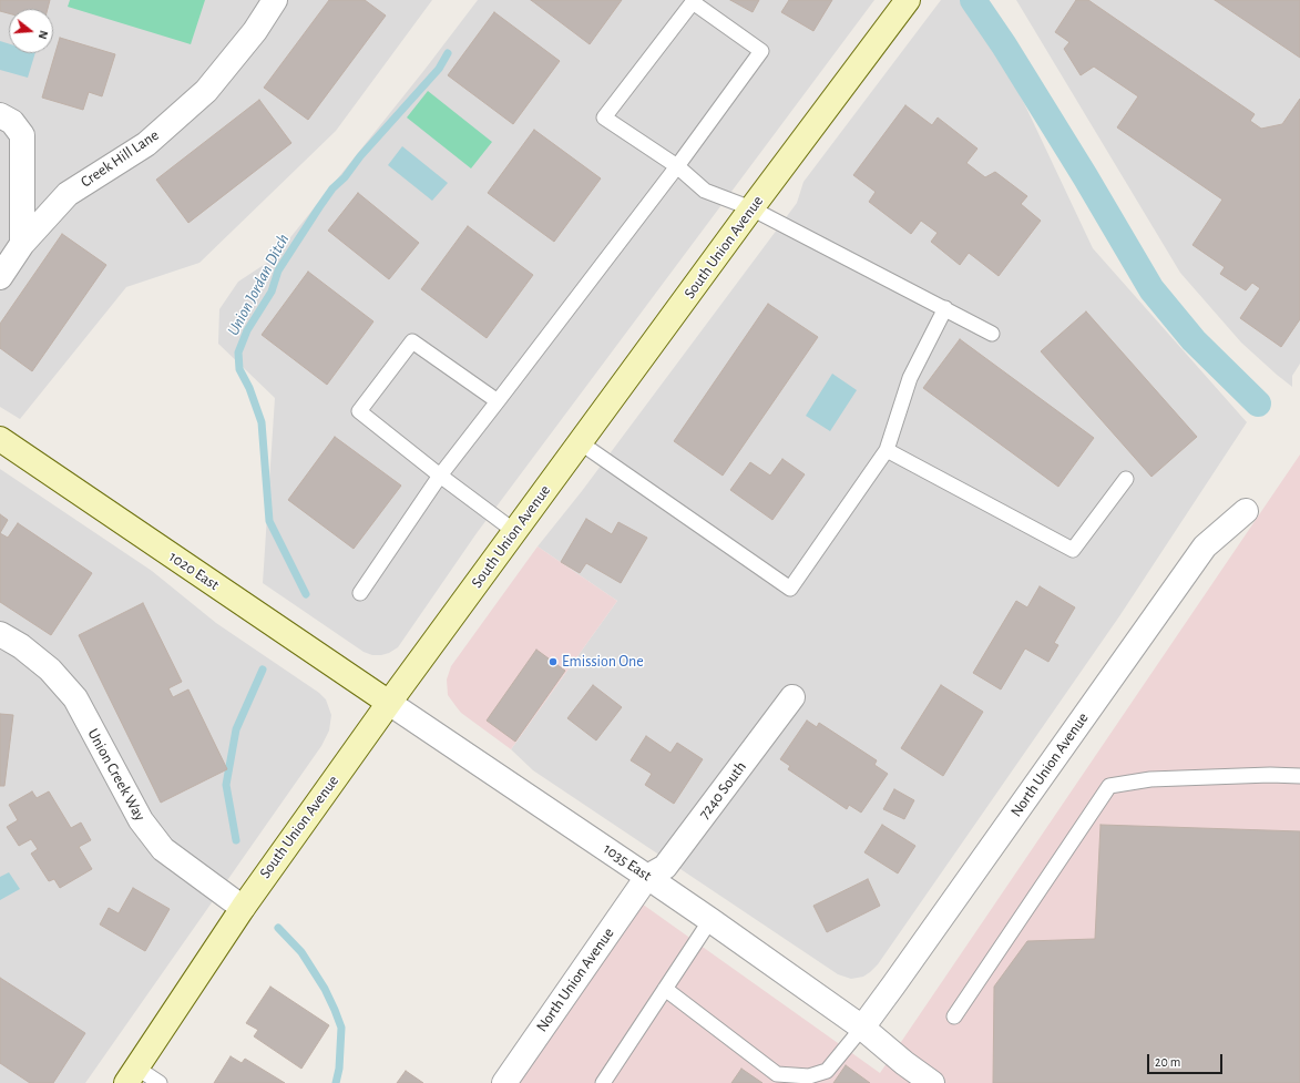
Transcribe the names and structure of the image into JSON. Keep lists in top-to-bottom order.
{
  "streets": {
    "street": [
      "Creek Hill Lane",
      "South Union Avenue",
      "1020 East",
      "North Union Avenue",
      "Union Creek Way",
      "7240 South",
      "1035 East"
    ]
  },
  "crossings": [
    ["South Union Avenue", "1020 East"],
    ["South Union Avenue", "Union Creek Way"],
    ["South Union Avenue", "1035 East"],
    ["1020 East", "1035 East"],
    ["North Union Avenue", "7240 South"],
    ["North Union Avenue", "1035 East"],
    ["7240 South", "1035 East"]
  ],
  "water": ["Union Jordan Ditch"],
  "places": ["Emission One"],
  "scale_bar": "20 m",
  "north": "right"
}
